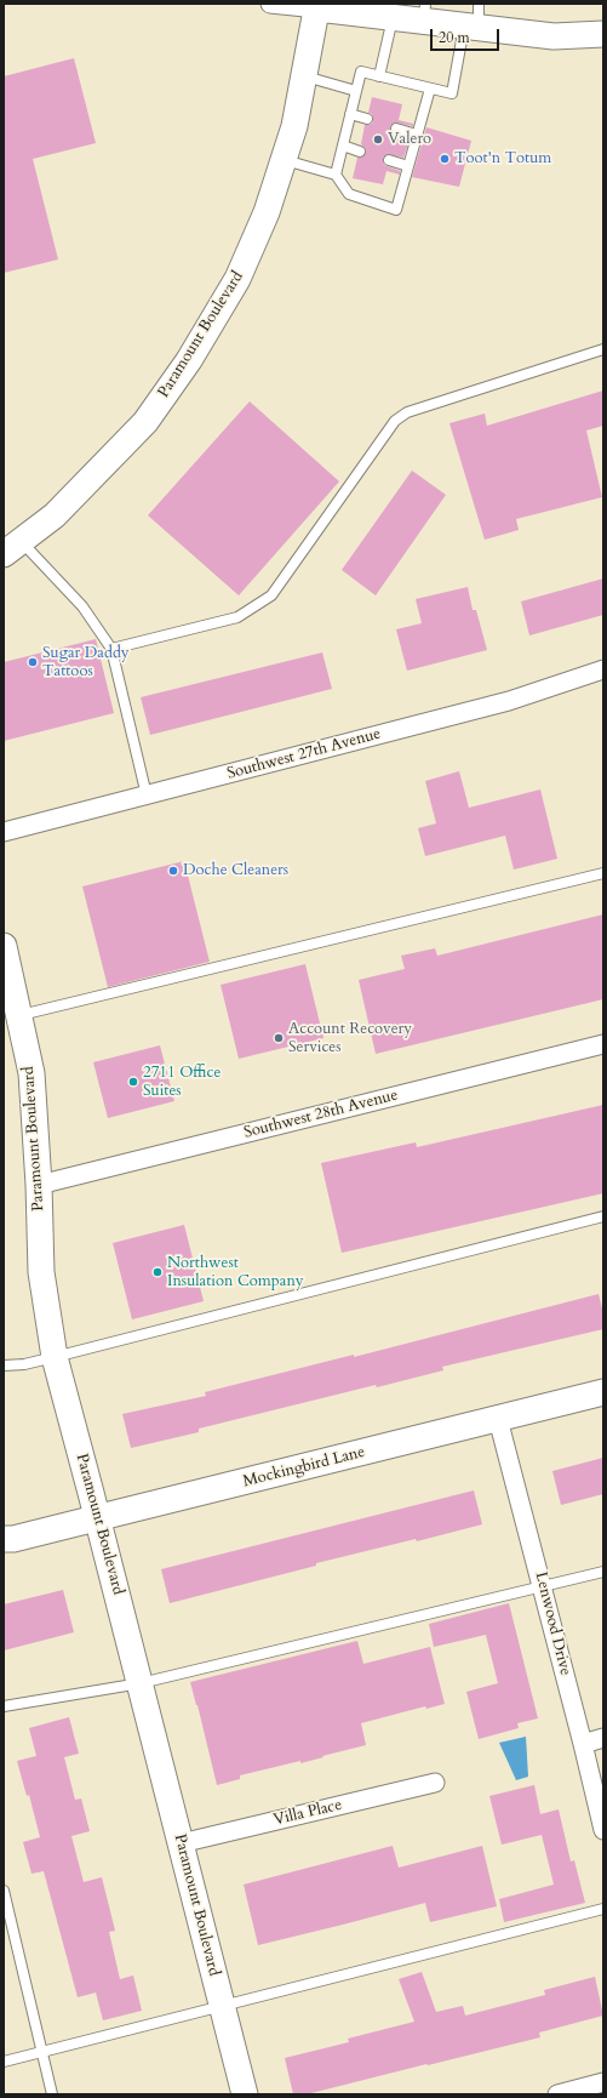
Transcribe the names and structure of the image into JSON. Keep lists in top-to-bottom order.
{
  "streets": {
    "main road": ["Paramount Boulevard", "Mockingbird Lane"],
    "street": [
      "Southwest 27th Avenue",
      "Southwest 28th Avenue",
      "Lenwood Drive",
      "Villa Place"
    ]
  },
  "crossings": [
    ["Paramount Boulevard", "Southwest 28th Avenue"],
    ["Paramount Boulevard", "Mockingbird Lane"],
    ["Paramount Boulevard", "Villa Place"],
    ["Mockingbird Lane", "Lenwood Drive"]
  ],
  "places": [
    "Valero",
    "Toot'n Totum",
    "Sugar Daddy Tattoos",
    "Doche Cleaners",
    "Account Recovery Services",
    "2711 Office Suites",
    "Northwest Insulation Company"
  ],
  "scale_bar": "20 m"
}
